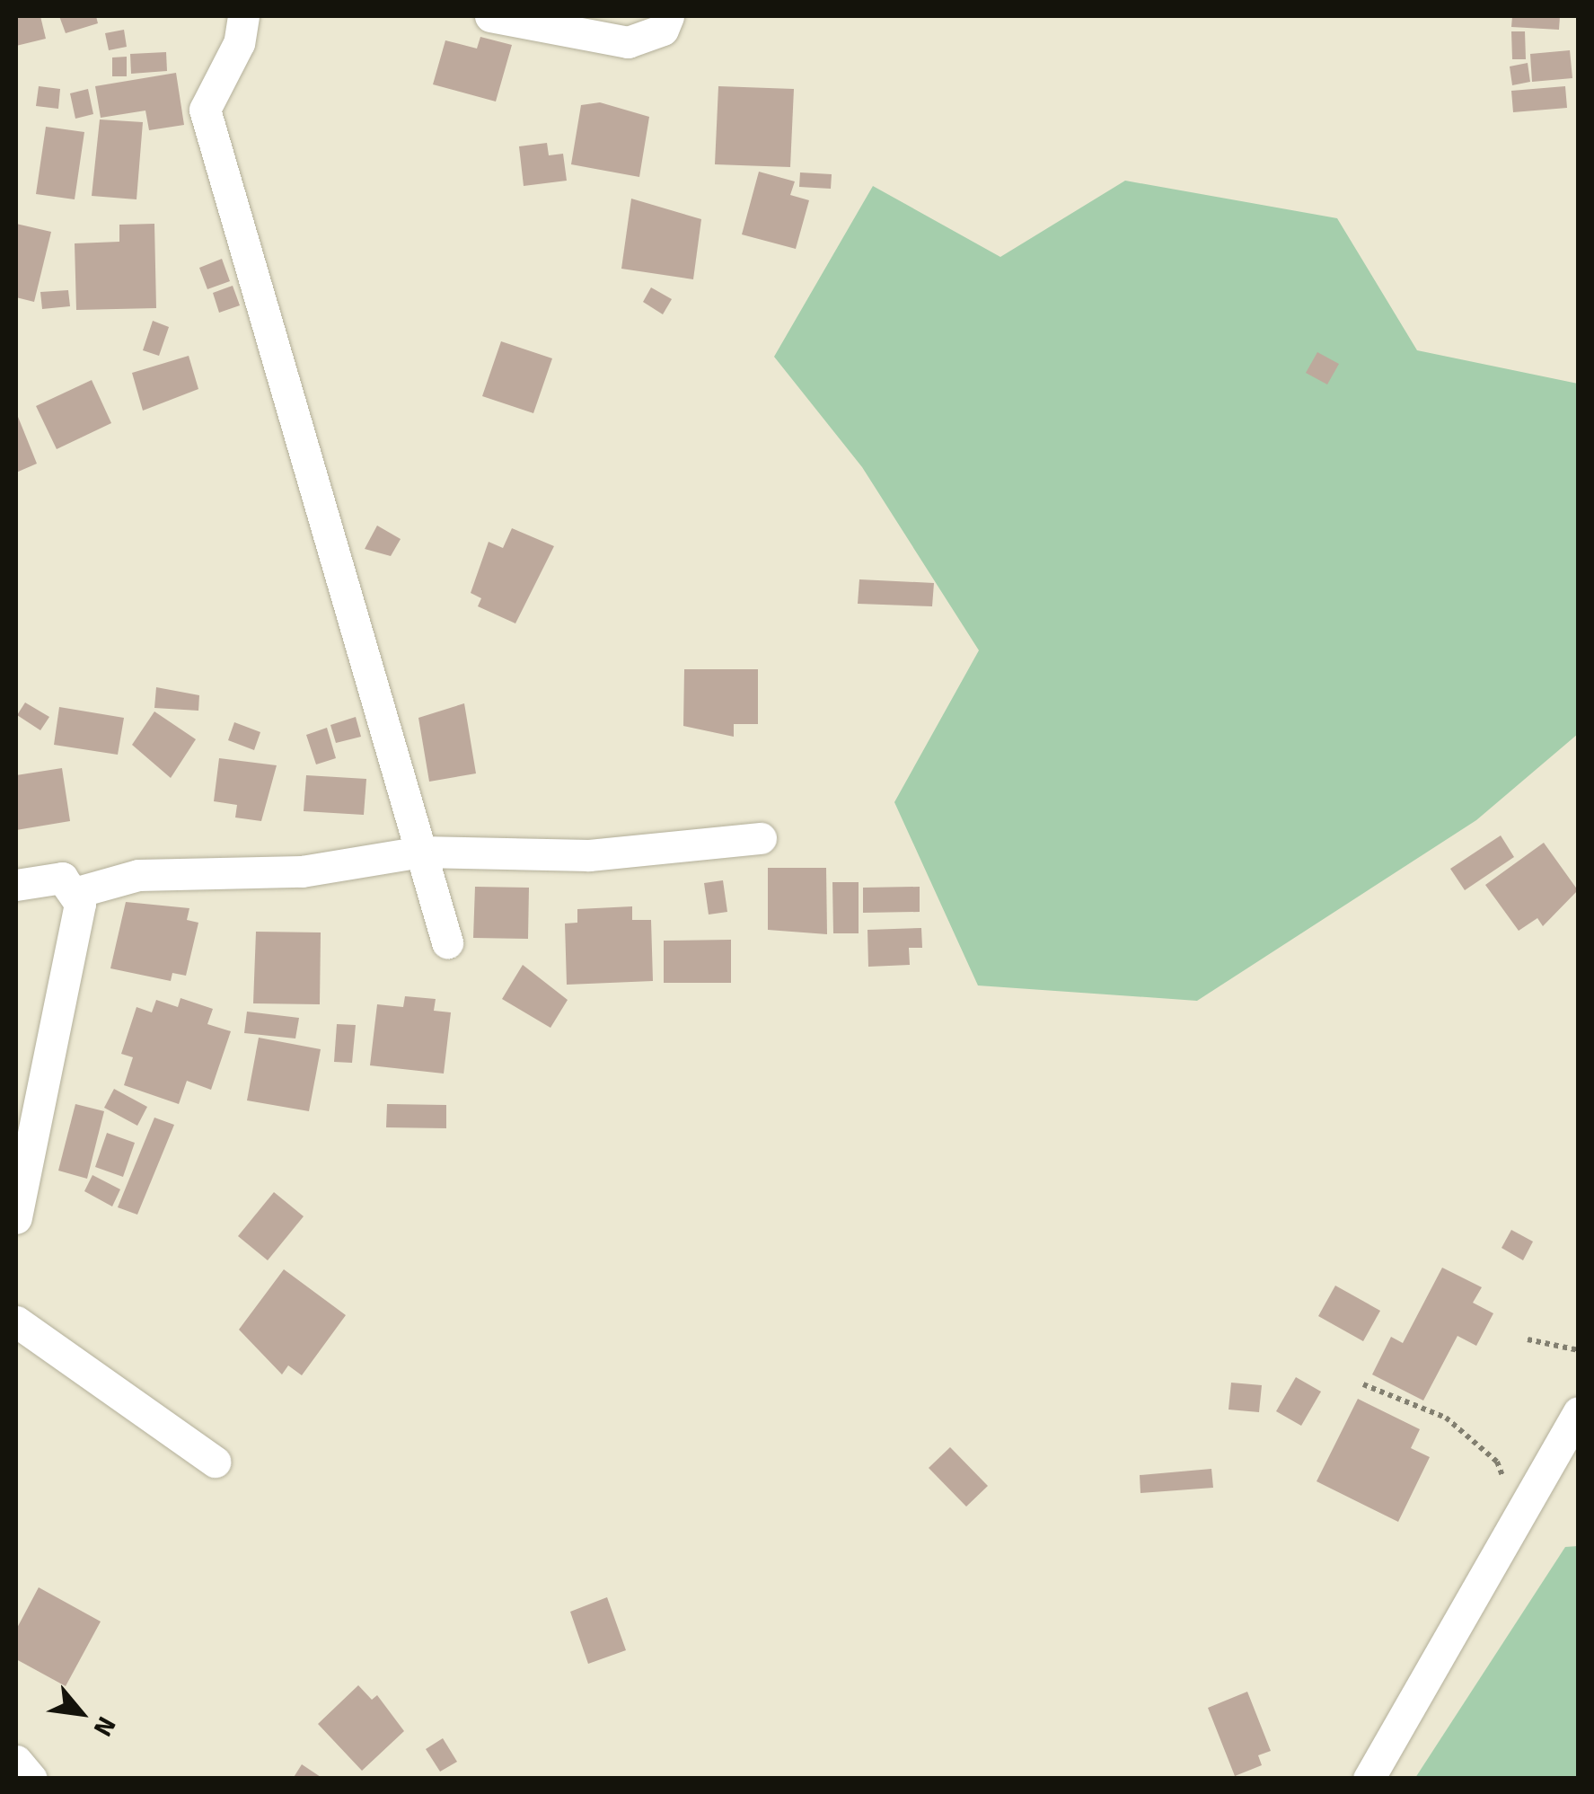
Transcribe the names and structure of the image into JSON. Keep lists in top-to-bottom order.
{
  "north": "bottom right"
}
